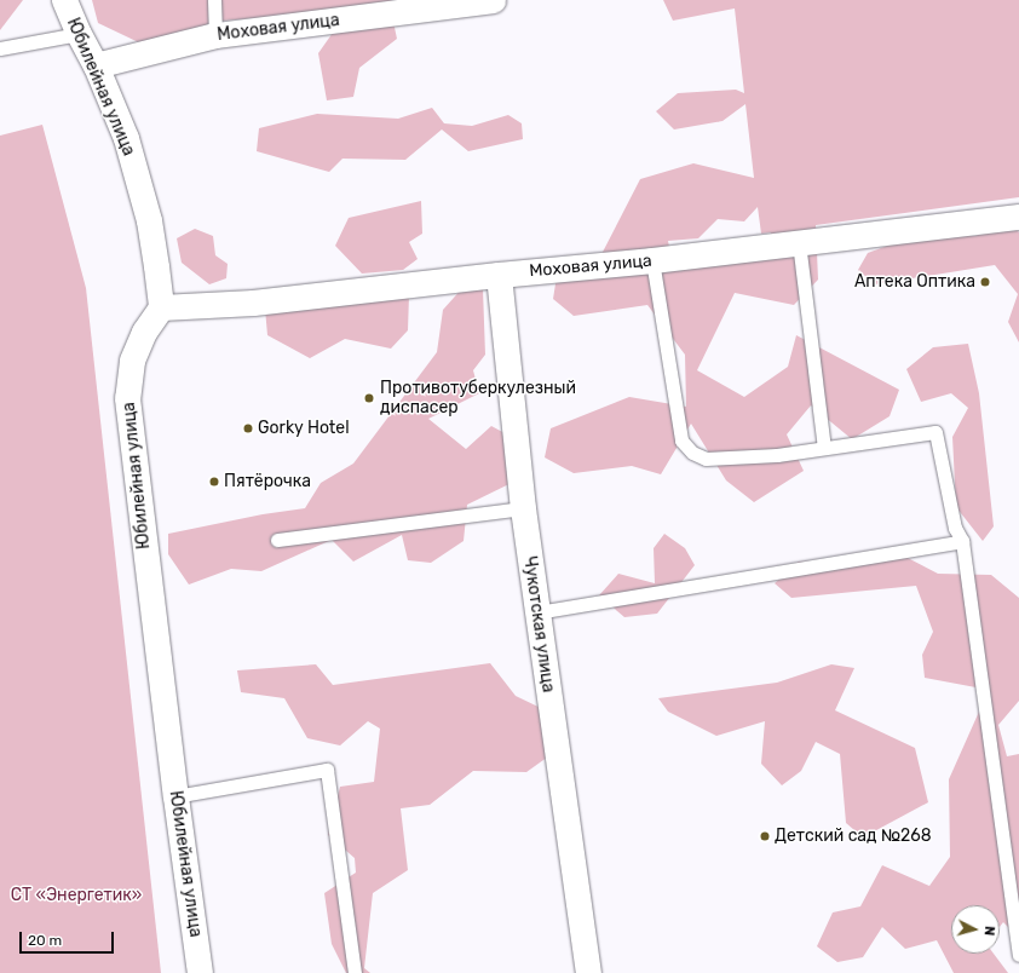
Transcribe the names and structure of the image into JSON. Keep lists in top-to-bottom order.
{
  "streets": {
    "street": ["Моховая улица", "Юбилейная улица", "Чукотская улица"]
  },
  "crossings": [
    ["Моховая улица", "Юбилейная улица"],
    ["Моховая улица", "Чукотская улица"]
  ],
  "parks": ["СТ «Энергетик»"],
  "places": [
    "Аптека Оптика",
    "Противотуберкулезный диспасер",
    "Gorky Hotel",
    "Пятёрочка",
    "Детский сад №268"
  ],
  "scale_bar": "20 m",
  "north": "right"
}
